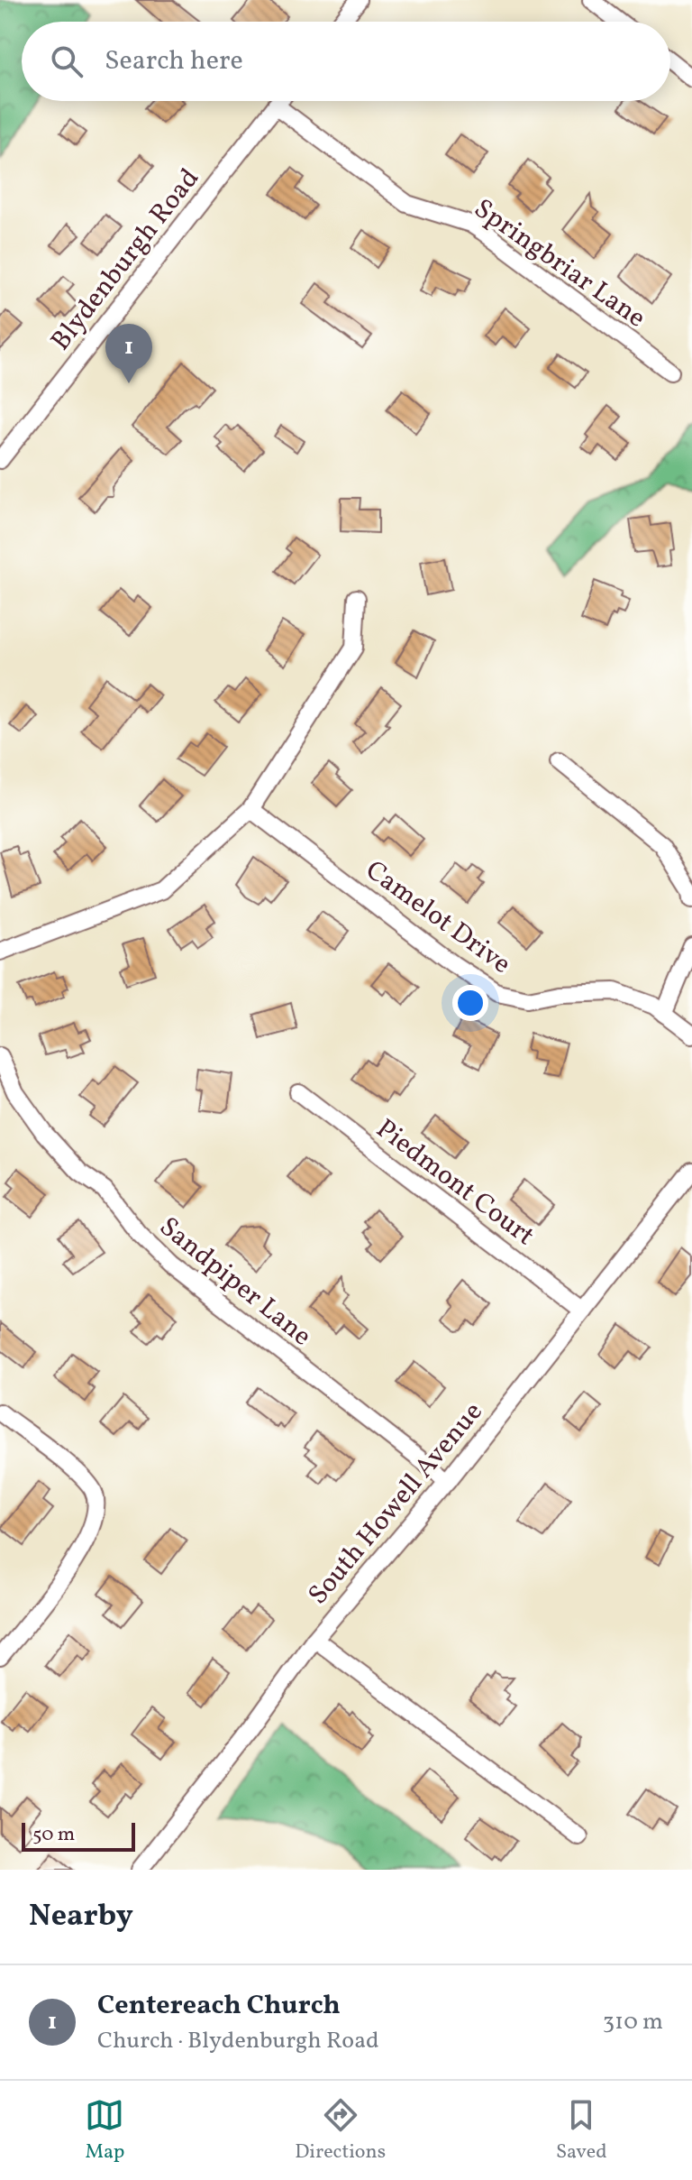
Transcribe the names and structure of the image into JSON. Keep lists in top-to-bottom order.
{
  "streets": {
    "street": [
      "Blydenburgh Road",
      "Springbriar Lane",
      "Camelot Drive",
      "Piedmont Court",
      "Sandpiper Lane",
      "South Howell Avenue"
    ]
  },
  "crossings": [
    ["Blydenburgh Road", "Springbriar Lane"],
    ["Piedmont Court", "South Howell Avenue"],
    ["Sandpiper Lane", "South Howell Avenue"]
  ],
  "scale_bar": "50 m",
  "page": {
    "search": "Search here",
    "pins": "1",
    "scale": "50 m",
    "heading": "Nearby",
    "list": [
      {
        "mark": "1",
        "name": "Centereach Church",
        "note": "Church · Blydenburgh Road",
        "value": "310 m"
      }
    ],
    "nav": ["Map", "Directions", "Saved"]
  }
}
